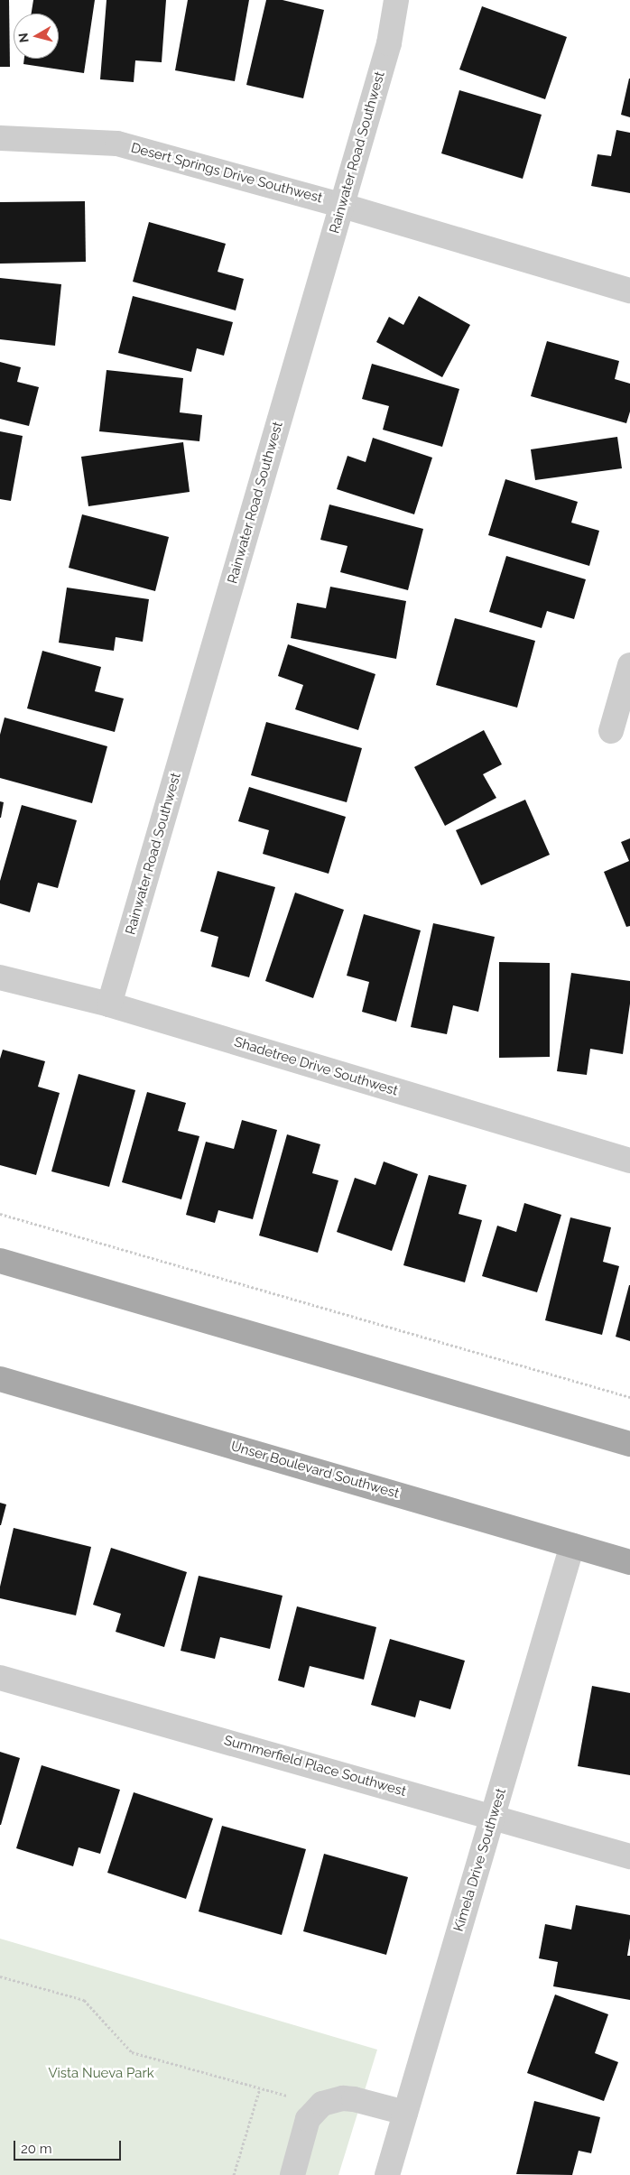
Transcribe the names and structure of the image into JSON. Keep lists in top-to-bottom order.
{
  "streets": {
    "main road": ["Unser Boulevard Southwest"],
    "street": [
      "Rainwater Road Southwest",
      "Desert Springs Drive Southwest",
      "Shadetree Drive Southwest",
      "Summerfield Place Southwest",
      "Kimela Drive Southwest"
    ]
  },
  "crossings": [
    ["Rainwater Road Southwest", "Desert Springs Drive Southwest"],
    ["Rainwater Road Southwest", "Shadetree Drive Southwest"],
    ["Unser Boulevard Southwest", "Kimela Drive Southwest"],
    ["Summerfield Place Southwest", "Kimela Drive Southwest"]
  ],
  "parks": ["Vista Nueva Park"],
  "scale_bar": "20 m",
  "north": "left"
}
